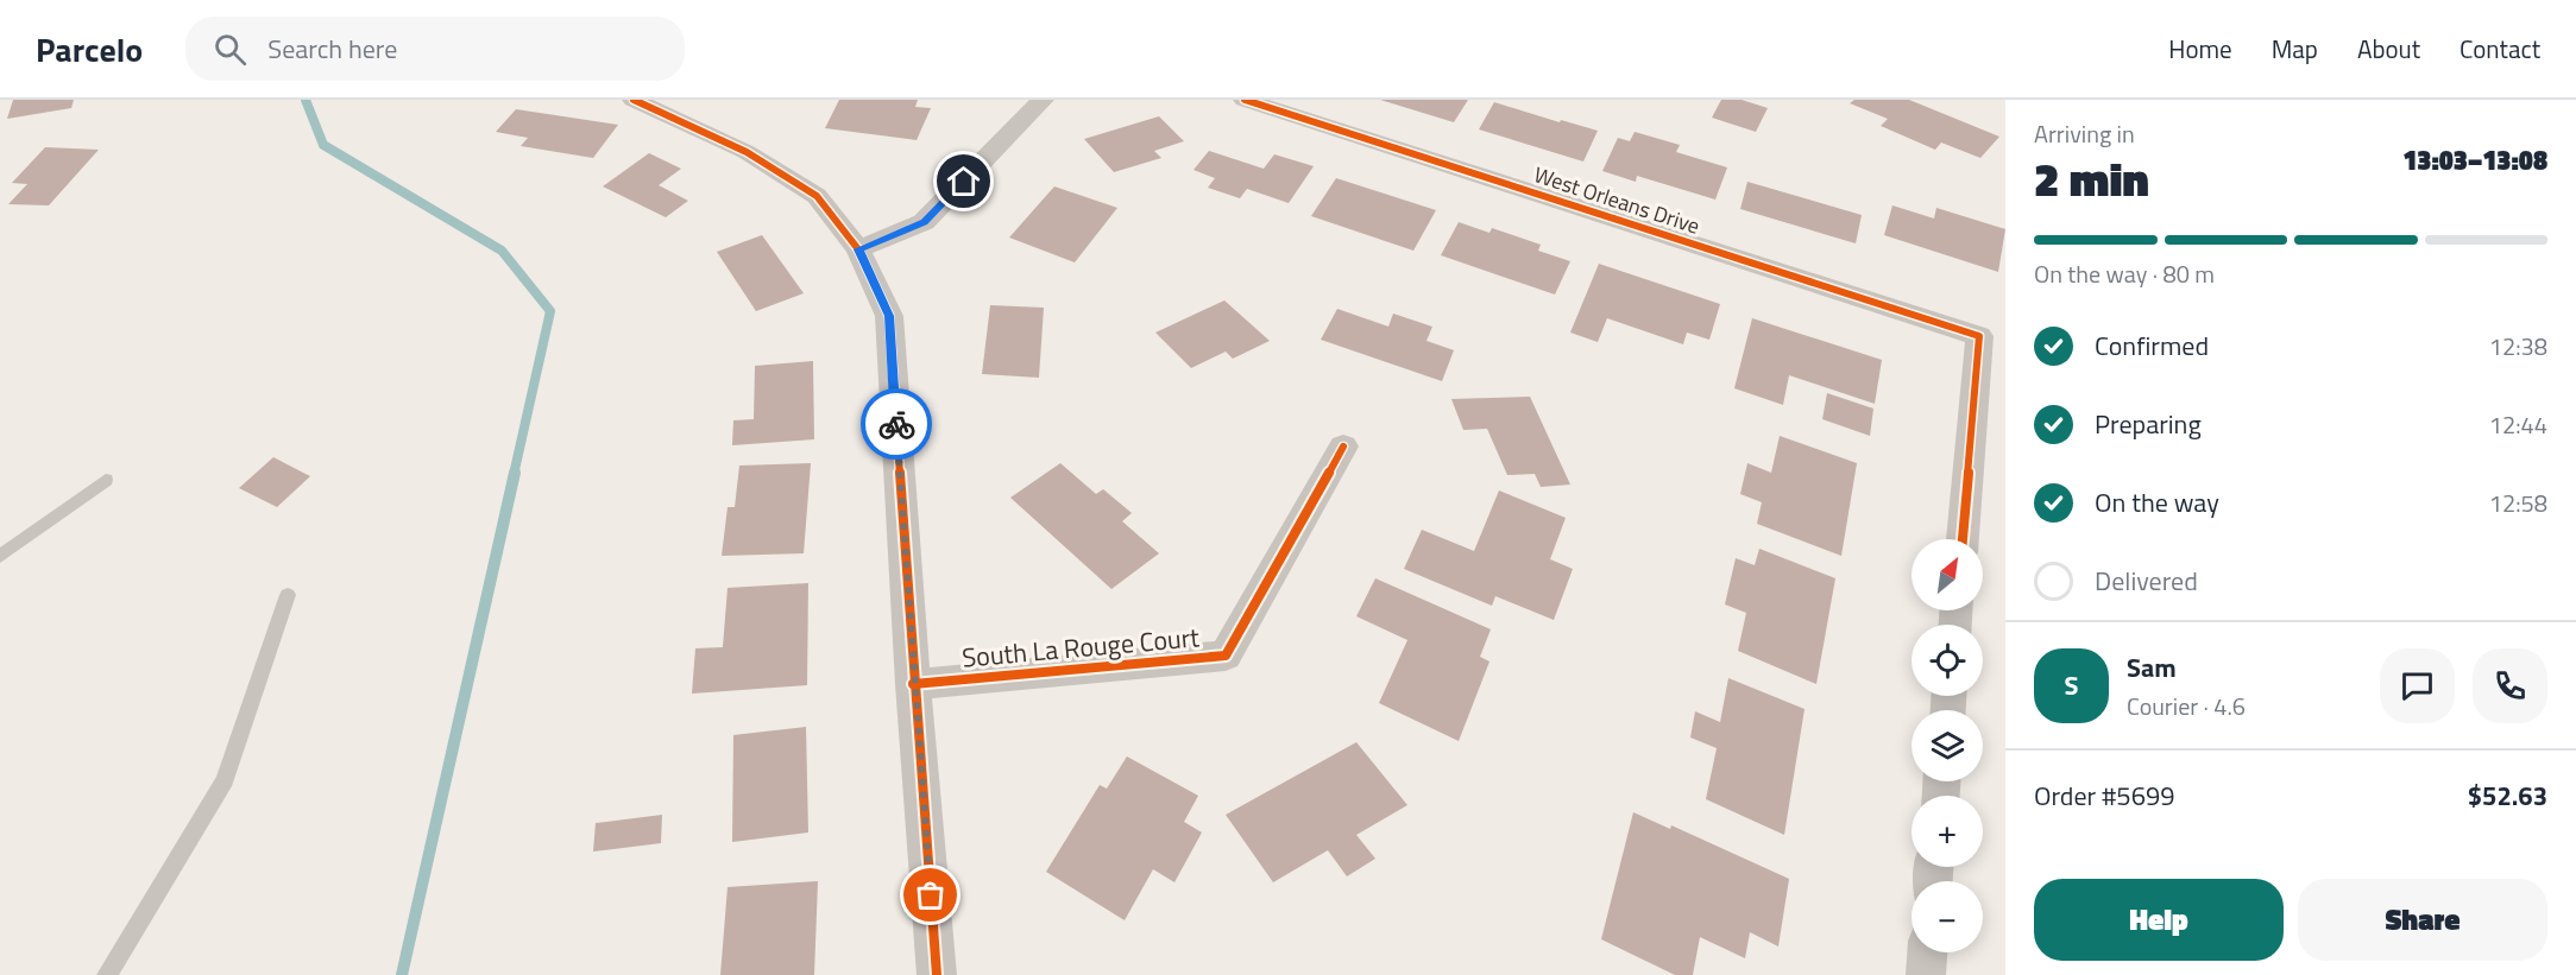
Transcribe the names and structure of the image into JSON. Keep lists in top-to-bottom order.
{
  "streets": {
    "street": ["West Orleans Drive", "South La Rouge Court"]
  },
  "north": "top right",
  "page": {
    "header": "Parcelo",
    "search": "Search here",
    "nav": [
      "Home",
      "Map",
      "About",
      "Contact"
    ],
    "heading": ["2 min", "Arriving in", "13:03–13:08"],
    "panel": [
      "Sam",
      "Courier · 4.6",
      "Order #5699",
      "$52.63"
    ],
    "bar": "On the way · 80 m",
    "list": [
      ["Confirmed", "12:38"],
      ["Preparing", "12:44"],
      ["On the way", "12:58"],
      "Delivered"
    ],
    "map_buttons": ["+", "−"],
    "round": "S",
    "buttons": ["Help", "Share"]
  }
}
